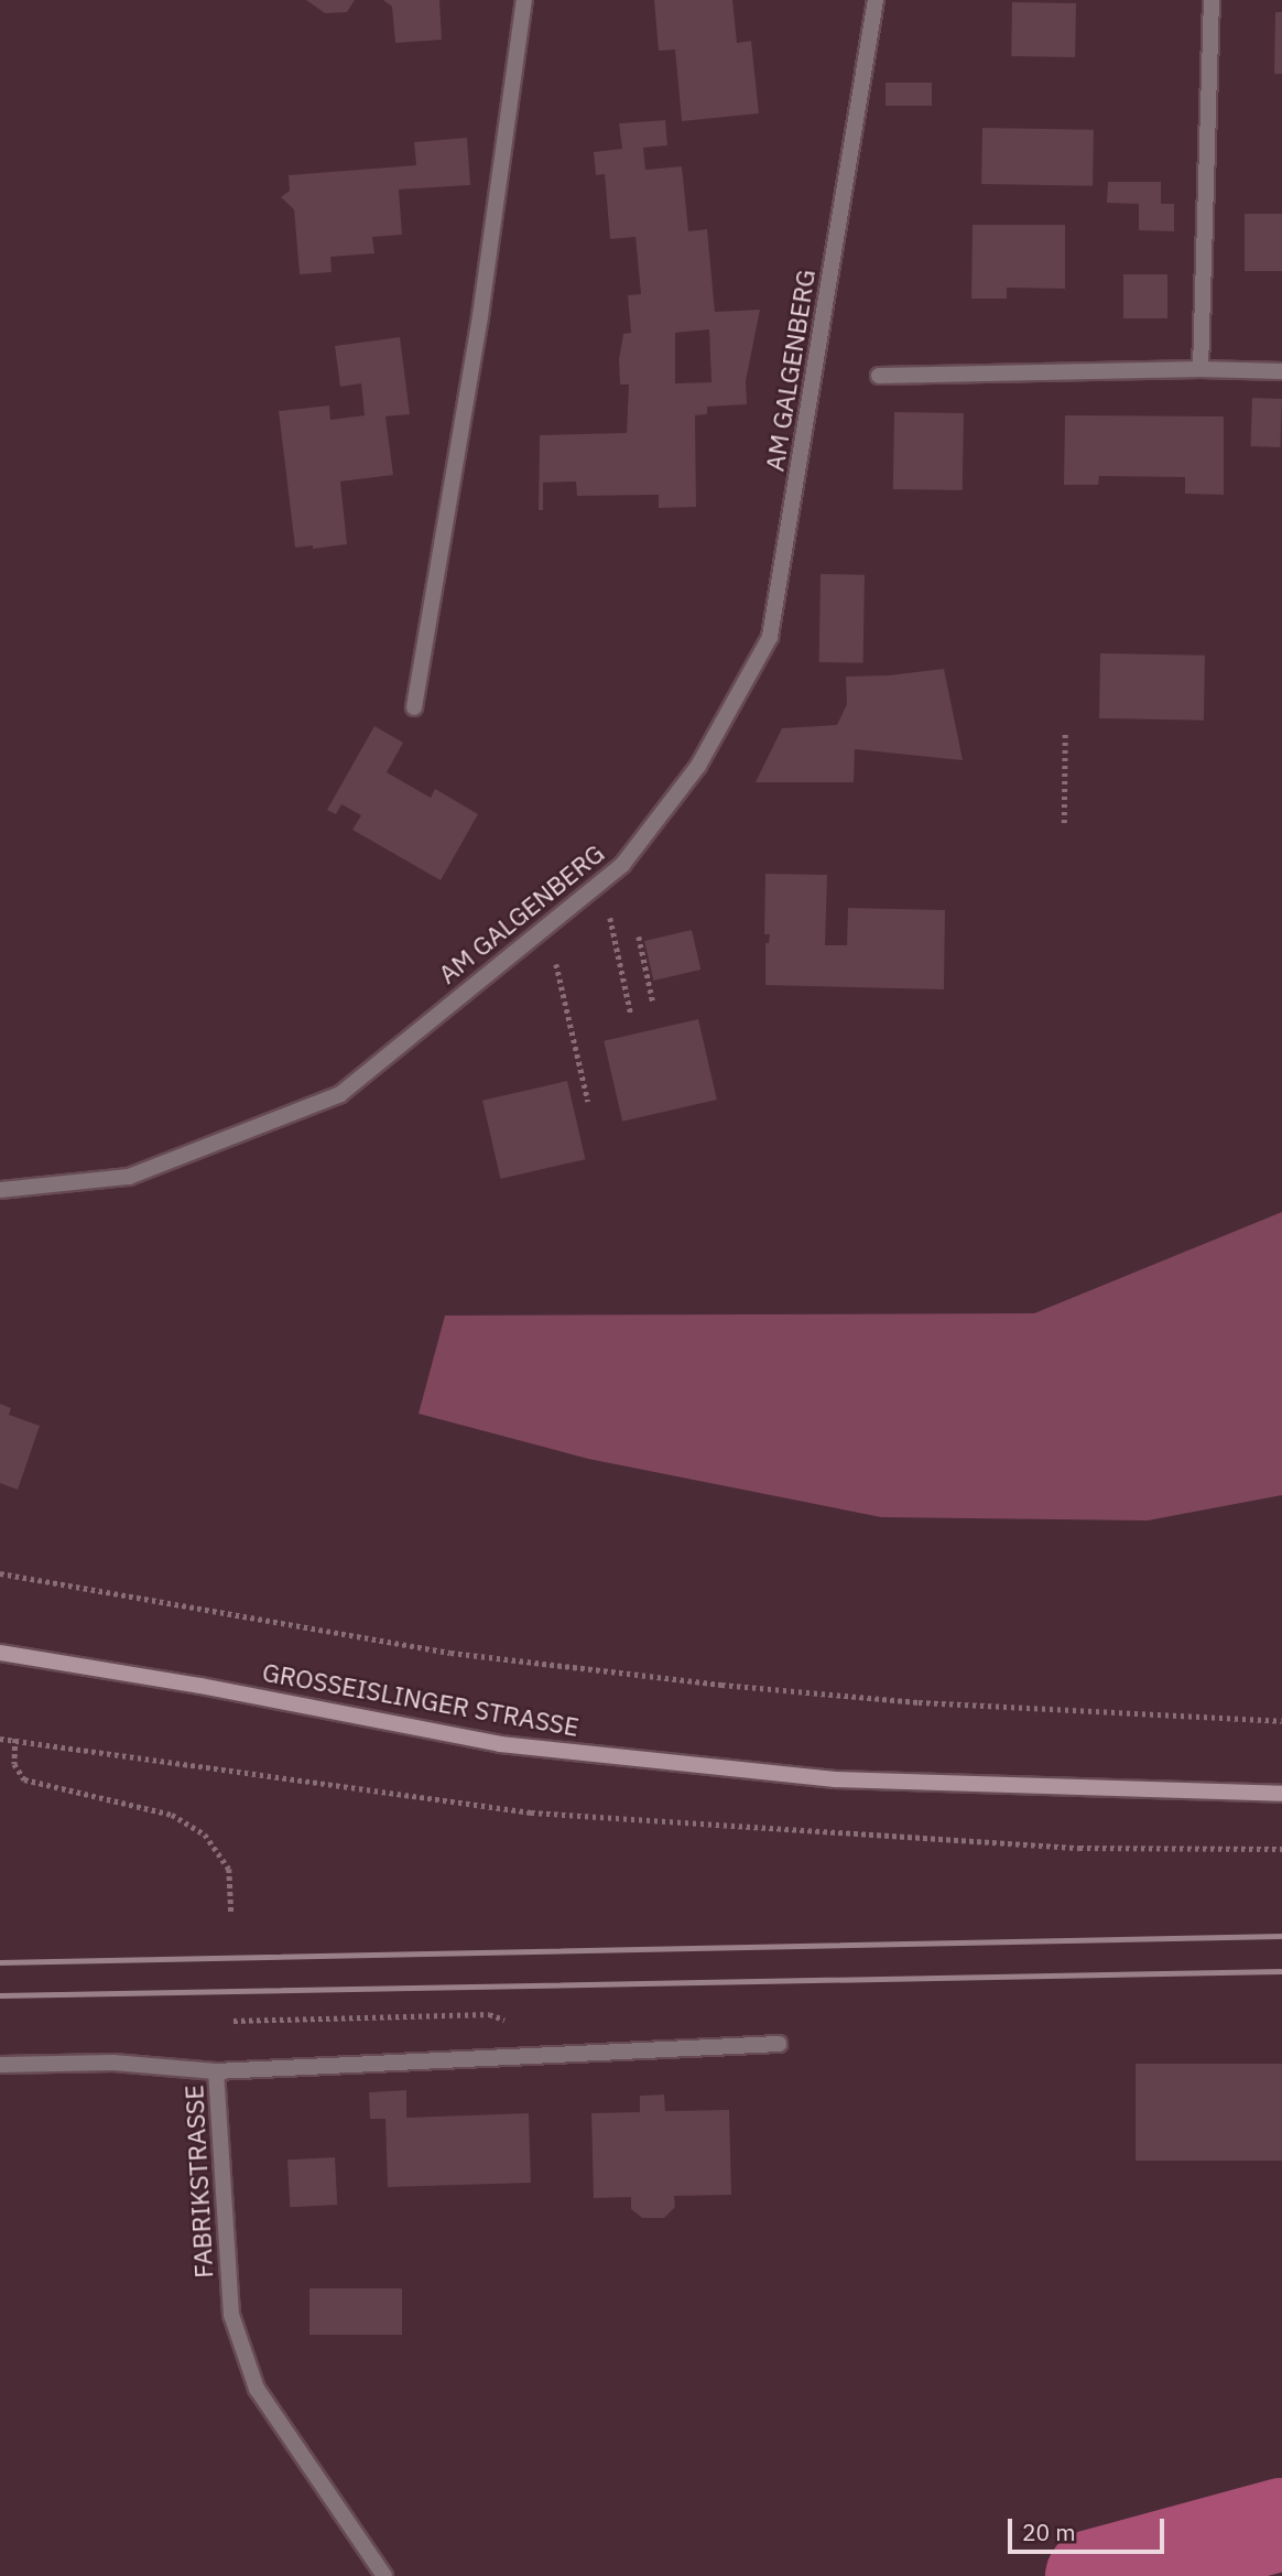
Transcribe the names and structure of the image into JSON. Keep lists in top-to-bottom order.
{
  "streets": {
    "main road": ["GROSSEISLINGER STRASSE"],
    "street": ["AM GALGENBERG", "FABRIKSTRASSE"]
  },
  "scale_bar": "20 m"
}
